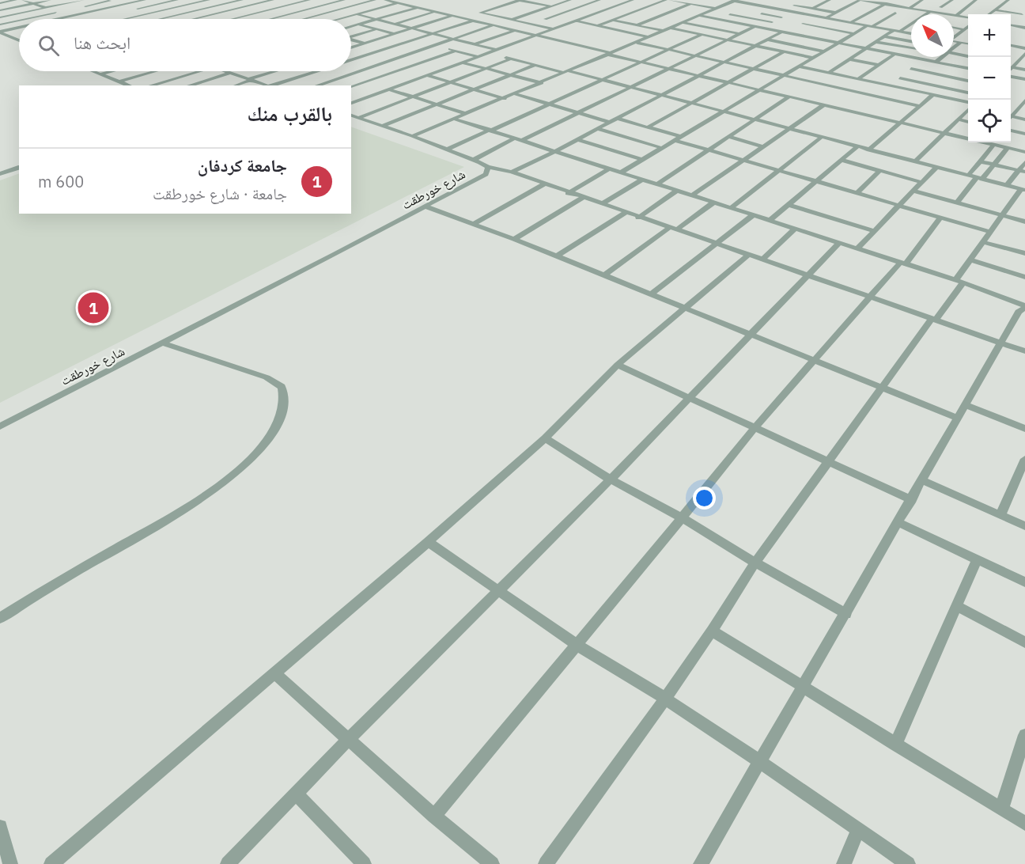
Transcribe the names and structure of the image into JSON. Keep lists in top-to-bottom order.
{
  "streets": {
    "street": ["شارع خورطقت"]
  },
  "north": "top left",
  "page": {
    "map_buttons": ["+", "−"],
    "search": "ابحث هنا",
    "heading": "بالقرب منك",
    "list": [
      {
        "mark": "1",
        "name": "جامعة كردفان",
        "note": "جامعة · شارع خورطقت",
        "value": "600 m"
      }
    ],
    "pins": "1"
  }
}
